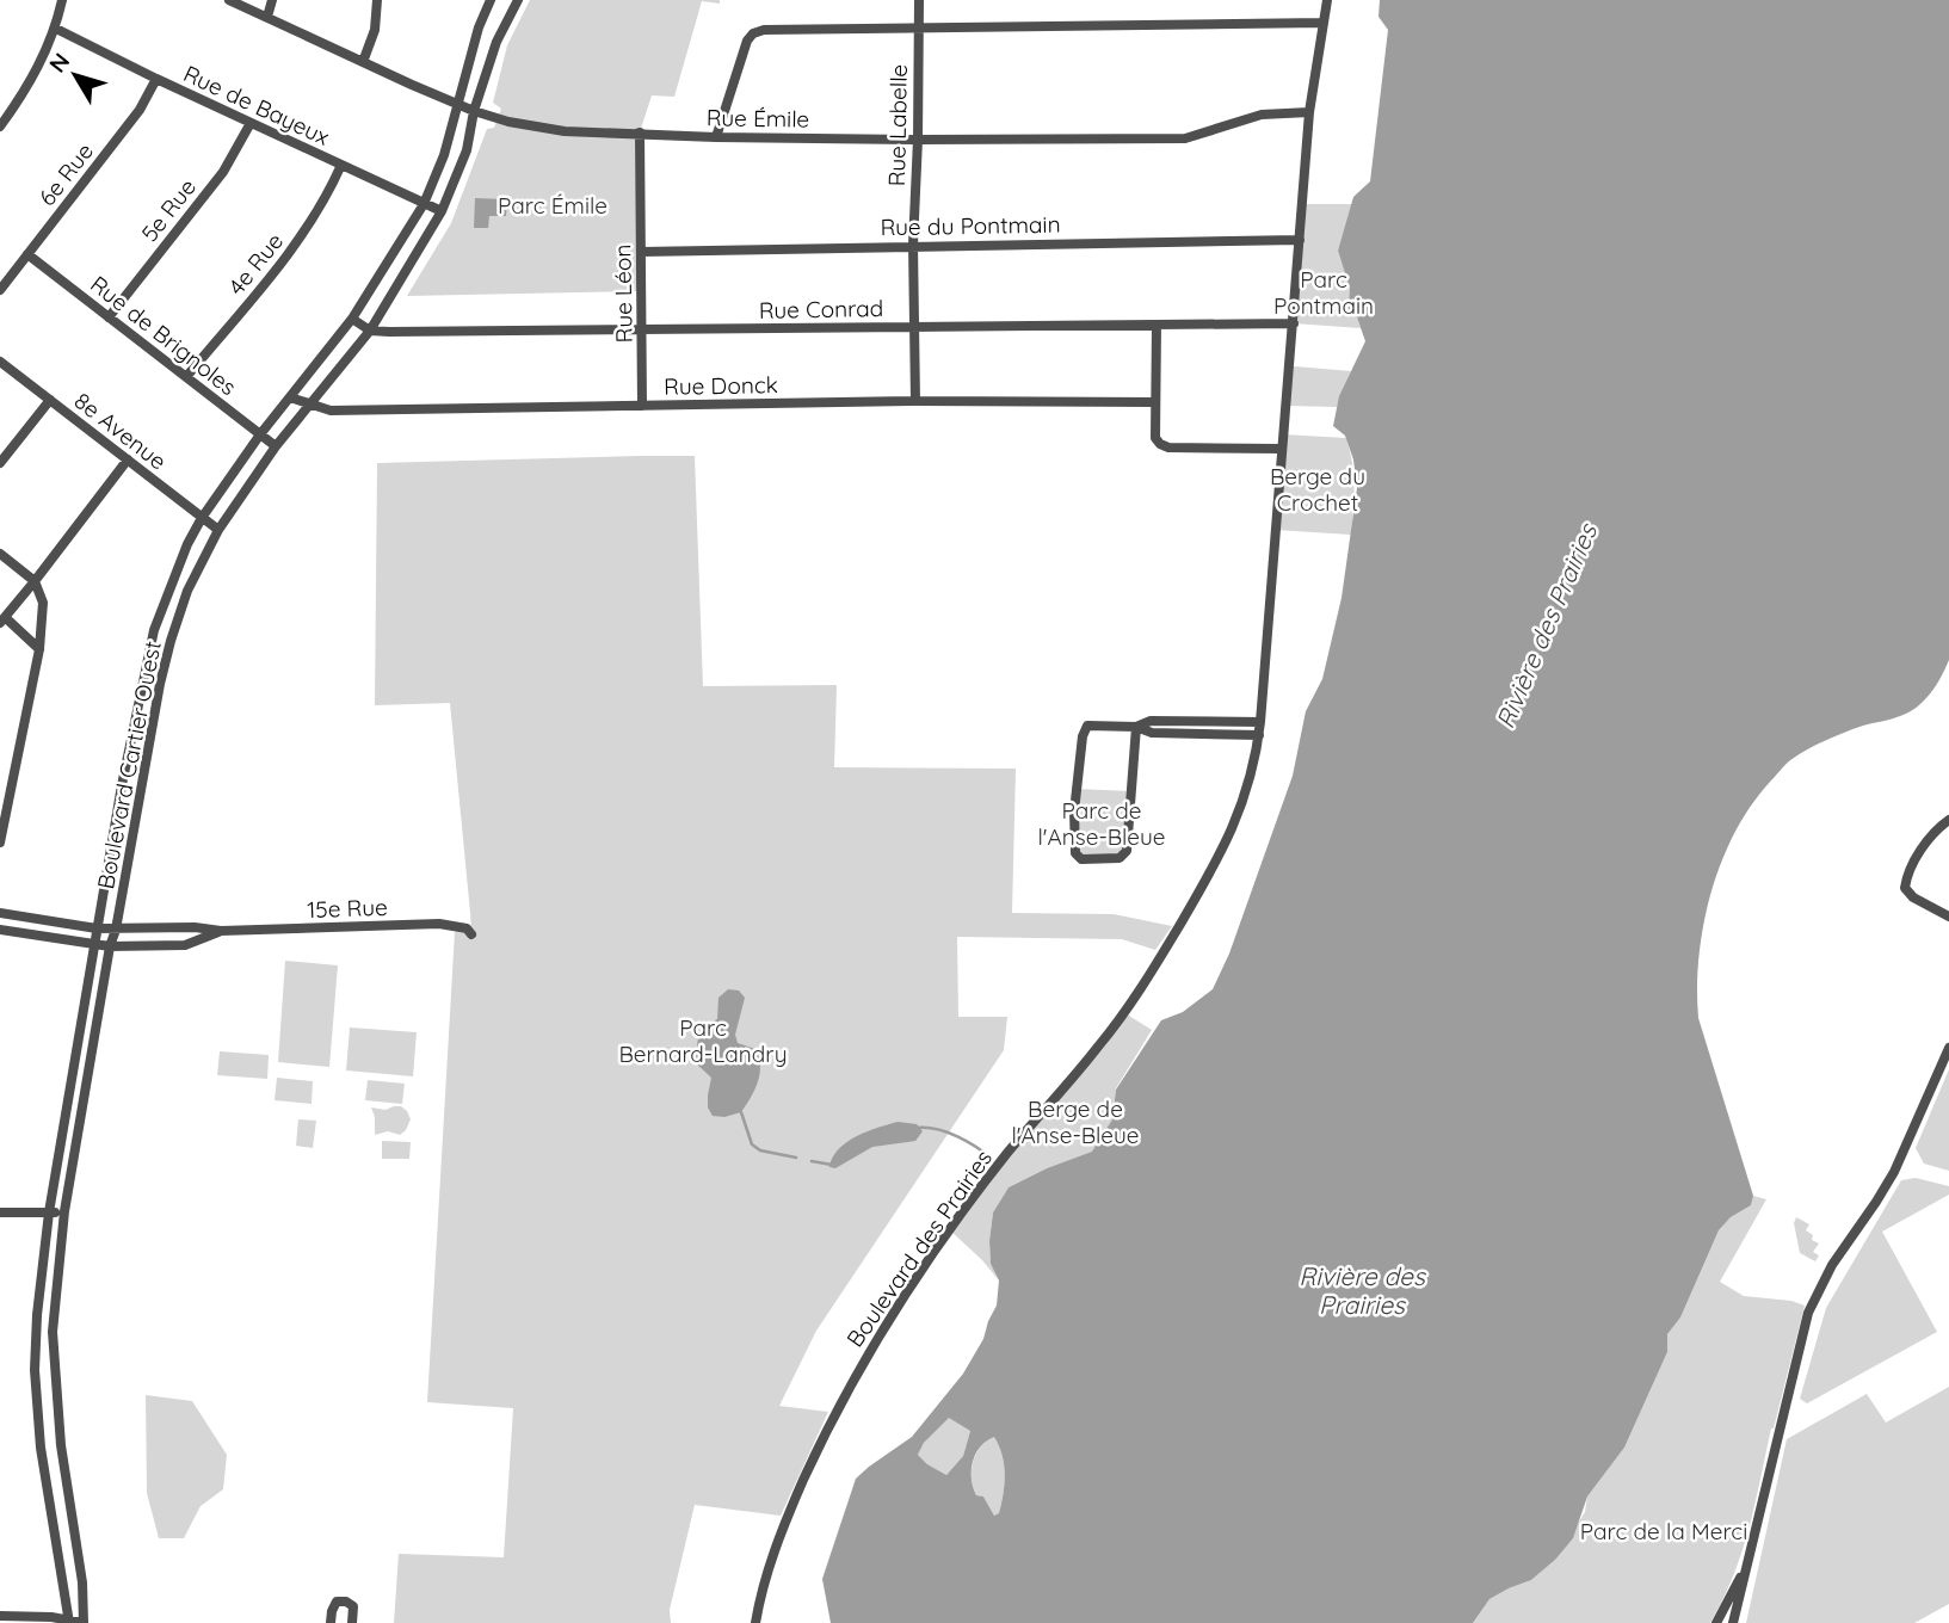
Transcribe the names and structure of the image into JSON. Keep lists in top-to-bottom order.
{
  "streets": {
    "street": [
      "Rue de Bayeux",
      "Rue Émile",
      "Rue Labelle",
      "6e Rue",
      "5e Rue",
      "Rue du Pontmain",
      "4e Rue",
      "Rue Léon",
      "Rue Conrad",
      "Rue de Brignoles",
      "Rue Donck",
      "8e Avenue",
      "Boulevard Cartier Ouest",
      "15e Rue",
      "Boulevard des Prairies"
    ]
  },
  "crossings": [
    ["Rue de Bayeux", "6e Rue"],
    ["Rue de Bayeux", "5e Rue"],
    ["Rue de Bayeux", "4e Rue"],
    ["Rue de Bayeux", "Boulevard Cartier Ouest"],
    ["Rue Émile", "Rue Labelle"],
    ["Rue Émile", "Rue Léon"],
    ["Rue Émile", "Boulevard Cartier Ouest"],
    ["Rue Émile", "Boulevard des Prairies"],
    ["Rue Labelle", "Rue du Pontmain"],
    ["Rue Labelle", "Rue Conrad"],
    ["Rue Labelle", "Rue Donck"],
    ["6e Rue", "Rue de Brignoles"],
    ["5e Rue", "Rue de Brignoles"],
    ["Rue du Pontmain", "Rue Léon"],
    ["Rue du Pontmain", "Boulevard des Prairies"],
    ["4e Rue", "Rue de Brignoles"],
    ["Rue Léon", "Rue Conrad"],
    ["Rue Léon", "Rue Donck"],
    ["Rue Conrad", "Boulevard Cartier Ouest"],
    ["Rue Conrad", "Boulevard des Prairies"],
    ["Rue de Brignoles", "Boulevard Cartier Ouest"],
    ["Rue Donck", "Boulevard Cartier Ouest"],
    ["8e Avenue", "Boulevard Cartier Ouest"],
    ["Boulevard Cartier Ouest", "15e Rue"]
  ],
  "water": ["Rivière des Prairies"],
  "parks": [
    "Parc Émile",
    "Parc Pontmain",
    "Berge du Crochet",
    "Parc de l'Anse-Bleue",
    "Parc Bernard-Landry",
    "Berge de l'Anse-Bleue",
    "Parc de la Merci"
  ],
  "north": "top left"
}
